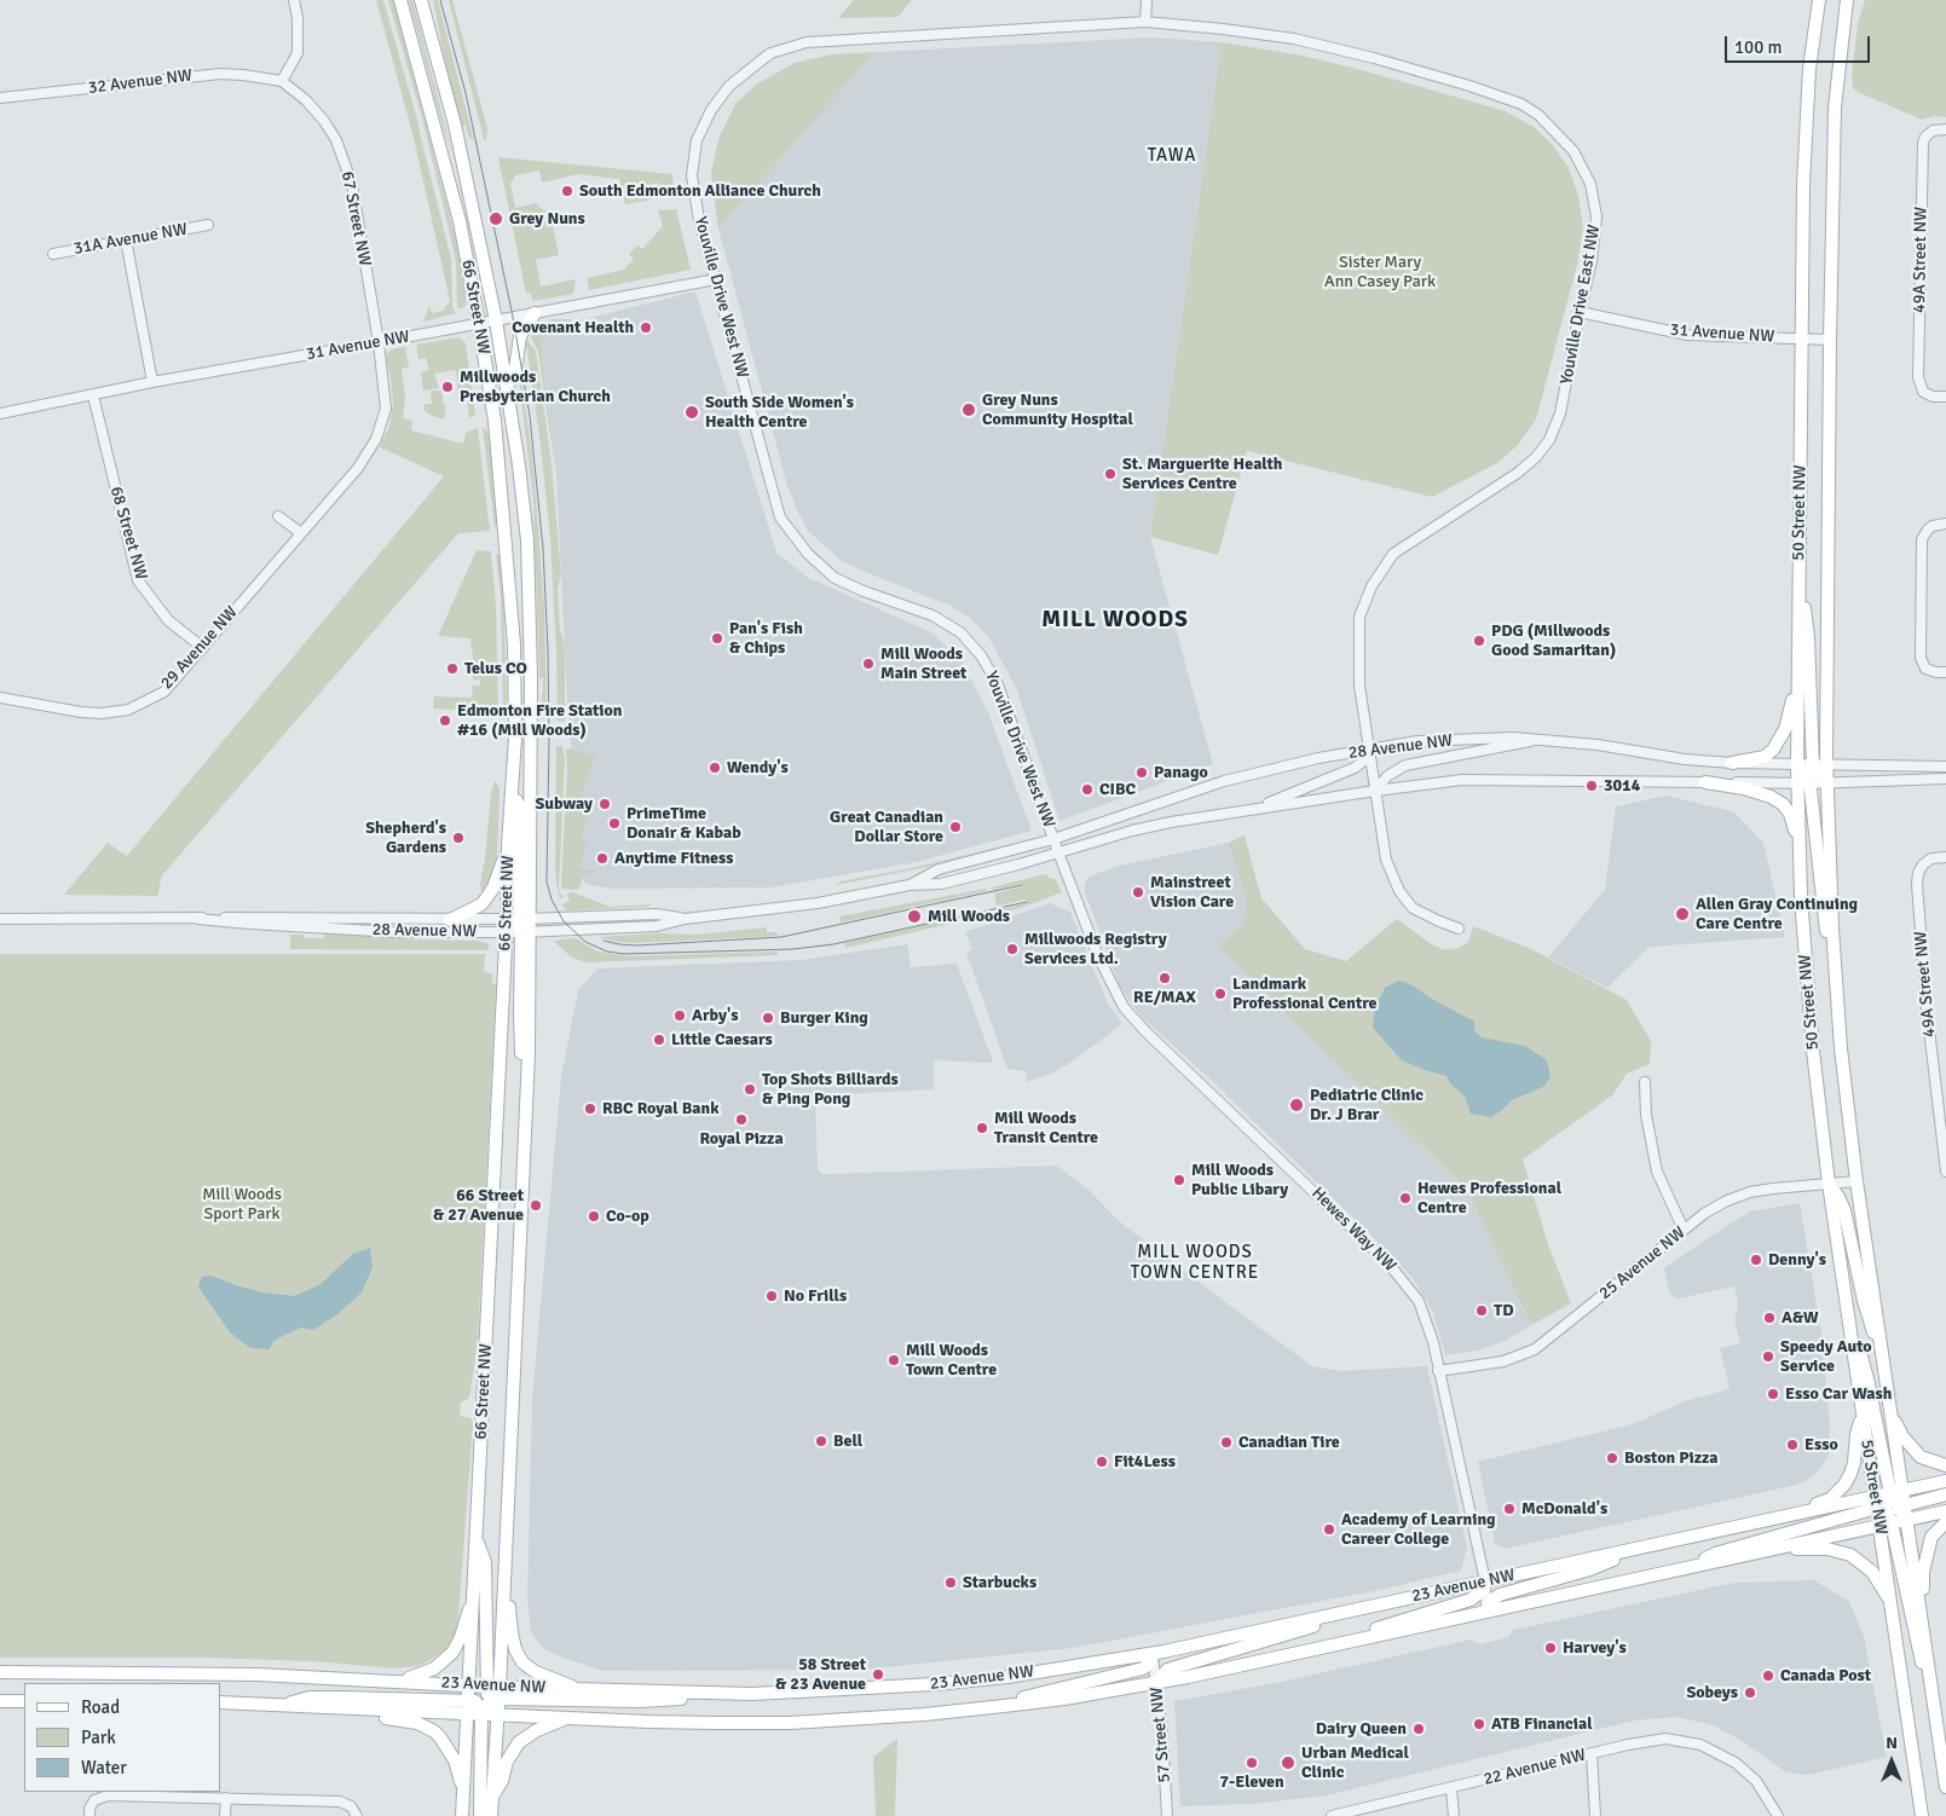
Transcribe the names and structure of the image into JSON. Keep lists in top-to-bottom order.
{
  "streets": {
    "main road": ["66 Street NW", "50 Street NW", "23 Avenue NW"],
    "street": [
      "32 Avenue NW",
      "67 Street NW",
      "31A Avenue NW",
      "49A Street NW",
      "Youville Drive West NW",
      "Youville Drive East NW",
      "31 Avenue NW",
      "68 Street NW",
      "29 Avenue NW",
      "28 Avenue NW",
      "Hewes Way NW",
      "25 Avenue NW",
      "57 Street NW",
      "22 Avenue NW"
    ]
  },
  "crossings": [
    ["32 Avenue NW", "67 Street NW"],
    ["67 Street NW", "31 Avenue NW"],
    ["67 Street NW", "29 Avenue NW"],
    ["Youville Drive West NW", "Youville Drive East NW"],
    ["Youville Drive West NW", "31 Avenue NW"],
    ["Youville Drive West NW", "28 Avenue NW"],
    ["Youville Drive West NW", "Hewes Way NW"],
    ["Youville Drive East NW", "31 Avenue NW"],
    ["Youville Drive East NW", "28 Avenue NW"],
    ["66 Street NW", "31 Avenue NW"],
    ["66 Street NW", "28 Avenue NW"],
    ["66 Street NW", "23 Avenue NW"],
    ["31 Avenue NW", "50 Street NW"],
    ["31 Avenue NW", "68 Street NW"],
    ["50 Street NW", "28 Avenue NW"],
    ["50 Street NW", "25 Avenue NW"],
    ["50 Street NW", "23 Avenue NW"],
    ["68 Street NW", "29 Avenue NW"],
    ["28 Avenue NW", "Hewes Way NW"],
    ["Hewes Way NW", "25 Avenue NW"],
    ["Hewes Way NW", "23 Avenue NW"],
    ["23 Avenue NW", "57 Street NW"]
  ],
  "districts": ["TAWA", "MILL WOODS", "MILL WOODS TOWN CENTRE"],
  "parks": ["Sister Mary Ann Casey Park", "Mill Woods Sport Park"],
  "places": [
    "South Edmonton Alliance Church",
    "Grey Nuns",
    "Covenant Health",
    "Millwoods Presbyterian Church",
    "Grey Nuns Community Hospital",
    "South Side Women's Health Centre",
    "St. Marguerite Health Services Centre",
    "Pan's Fish & Chips",
    "PDG (Millwoods Good Samaritan)",
    "Mill Woods Main Street",
    "Telus CO",
    "Edmonton Fire Station #16 (Mill Woods)",
    "Wendy's",
    "Panago",
    "3014",
    "CIBC",
    "Subway",
    "PrimeTime Donair & Kabab",
    "Great Canadian Dollar Store",
    "Shepherd's Gardens",
    "Anytime Fitness",
    "Mainstreet Vision Care",
    "Allen Gray Continuing Care Centre",
    "Mill Woods",
    "Millwoods Registry Services Ltd.",
    "RE/MAX",
    "Landmark Professional Centre",
    "Arby's",
    "Burger King",
    "Little Caesars",
    "Top Shots Billiards & Ping Pong",
    "Pediatric Clinic Dr. J Brar",
    "RBC Royal Bank",
    "Royal Pizza",
    "Mill Woods Transit Centre",
    "Mill Woods Public Libary",
    "Hewes Professional Centre",
    "66 Street & 27 Avenue",
    "Co-op",
    "Denny's",
    "No Frills",
    "TD",
    "A&W",
    "Speedy Auto Service",
    "Mill Woods Town Centre",
    "Esso Car Wash",
    "Bell",
    "Canadian Tire",
    "Esso",
    "Boston Pizza",
    "Fit4Less",
    "McDonald's",
    "Academy of Learning Career College",
    "Starbucks",
    "Harvey's",
    "58 Street & 23 Avenue",
    "Canada Post",
    "Sobeys",
    "ATB Financial",
    "Dairy Queen",
    "7-Eleven",
    "Urban Medical Clinic"
  ],
  "legend": ["Road", "Park", "Water"],
  "scale_bar": "100 m",
  "north": "top"
}
